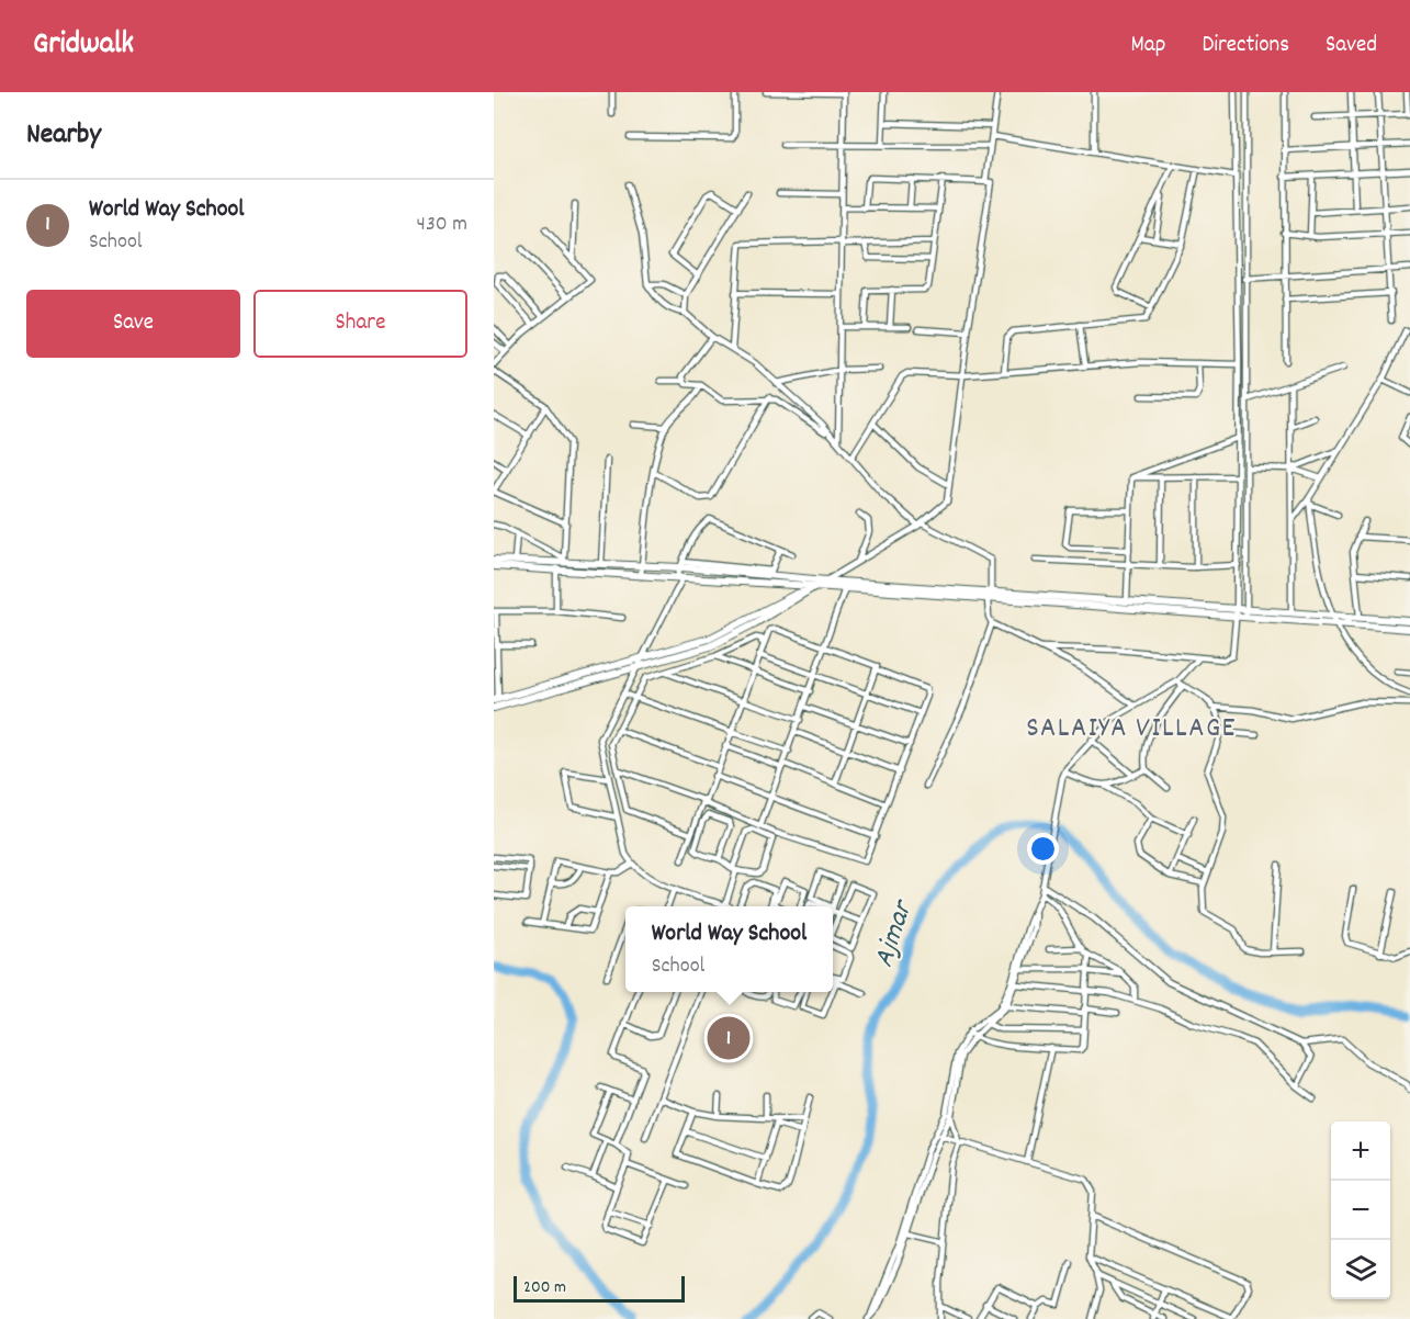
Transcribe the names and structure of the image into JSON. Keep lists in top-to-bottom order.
{
  "districts": ["SALAIYA VILLAGE"],
  "water": ["Ajmar"],
  "scale_bar": "200 m",
  "page": {
    "header": "Gridwalk",
    "nav": ["Map", "Directions", "Saved"],
    "heading": "Nearby",
    "list": [
      {
        "mark": "1",
        "name": "World Way School",
        "note": "School",
        "value": "430 m"
      }
    ],
    "buttons": ["Save", "Share"],
    "popup": ["World Way School", "School"],
    "pins": "1",
    "map_buttons": ["+", "−"],
    "scale": "200 m"
  }
}
